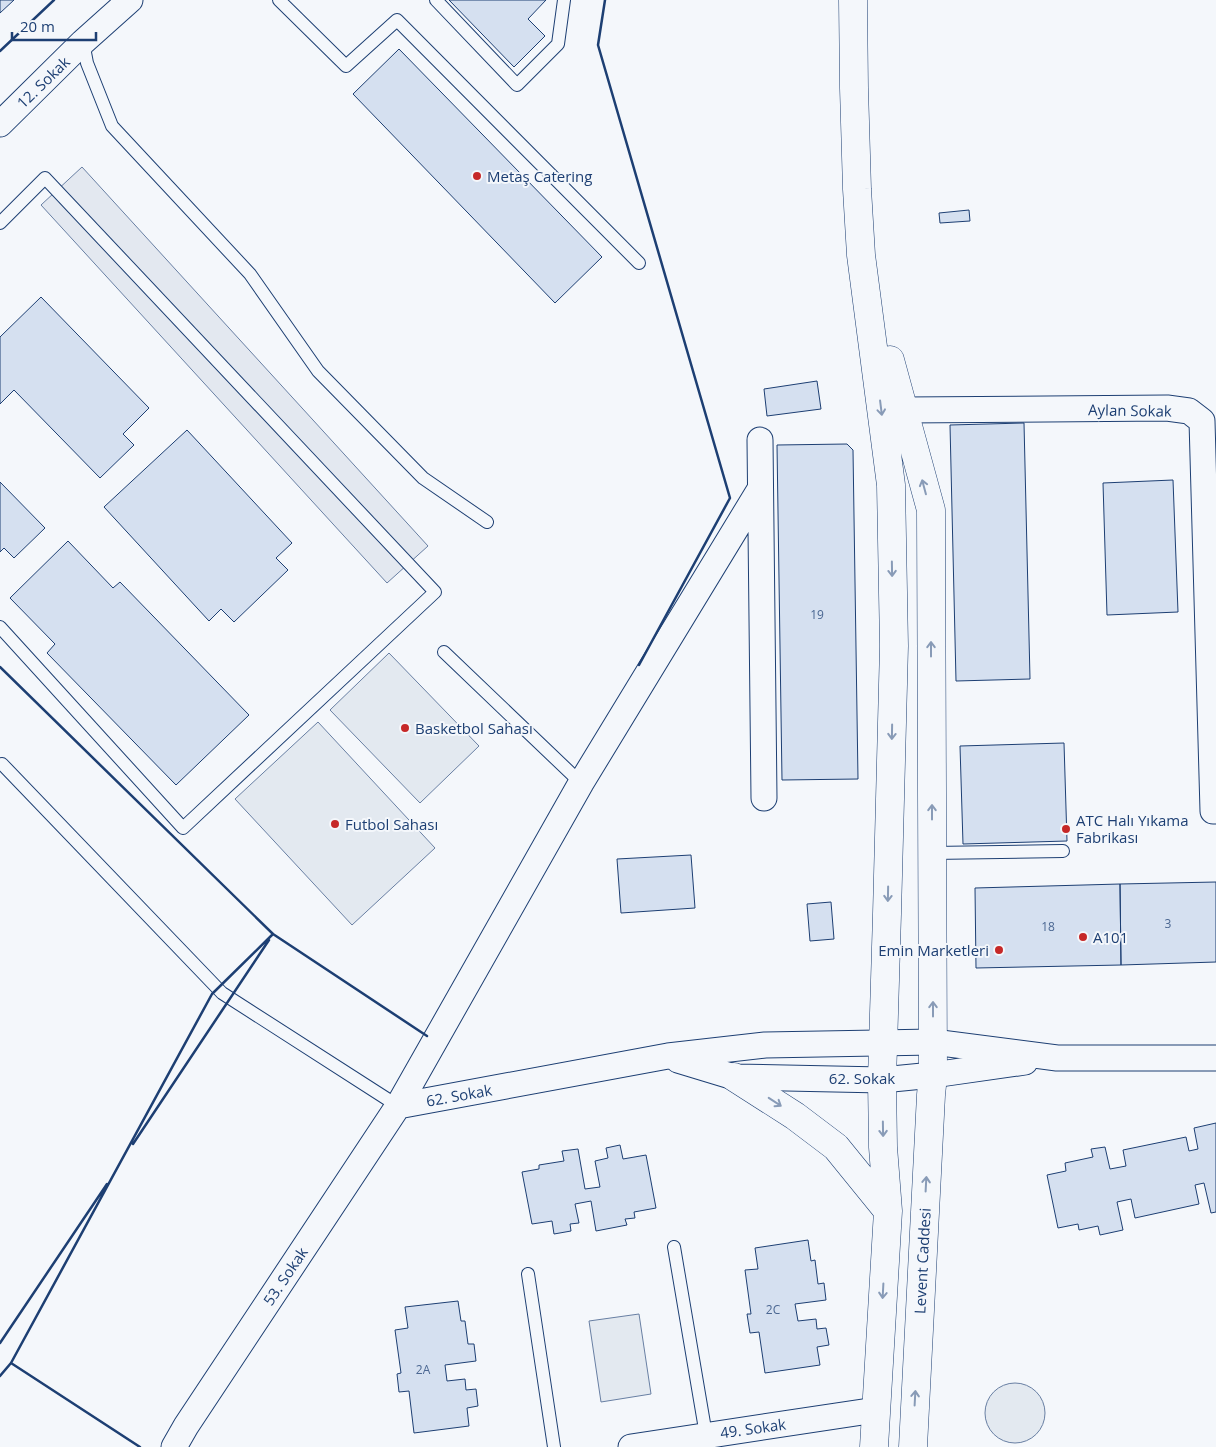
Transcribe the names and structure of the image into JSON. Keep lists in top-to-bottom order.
{
  "streets": {
    "street": [
      "12. Sokak",
      "Aylan Sokak",
      "62. Sokak",
      "Levent Caddesi",
      "53. Sokak",
      "49. Sokak"
    ]
  },
  "crossings": [
    ["Aylan Sokak", "Levent Caddesi"],
    ["62. Sokak", "Levent Caddesi"],
    ["62. Sokak", "53. Sokak"]
  ],
  "places": [
    "Metaş Catering",
    "Basketbol Sahası",
    "Futbol Sahası",
    "ATC Halı Yıkama Fabrikası",
    "A101",
    "Emin Marketleri"
  ],
  "house_numbers": [
    "19",
    "3",
    "18",
    "2C",
    "2A"
  ],
  "scale_bar": "20 m"
}
